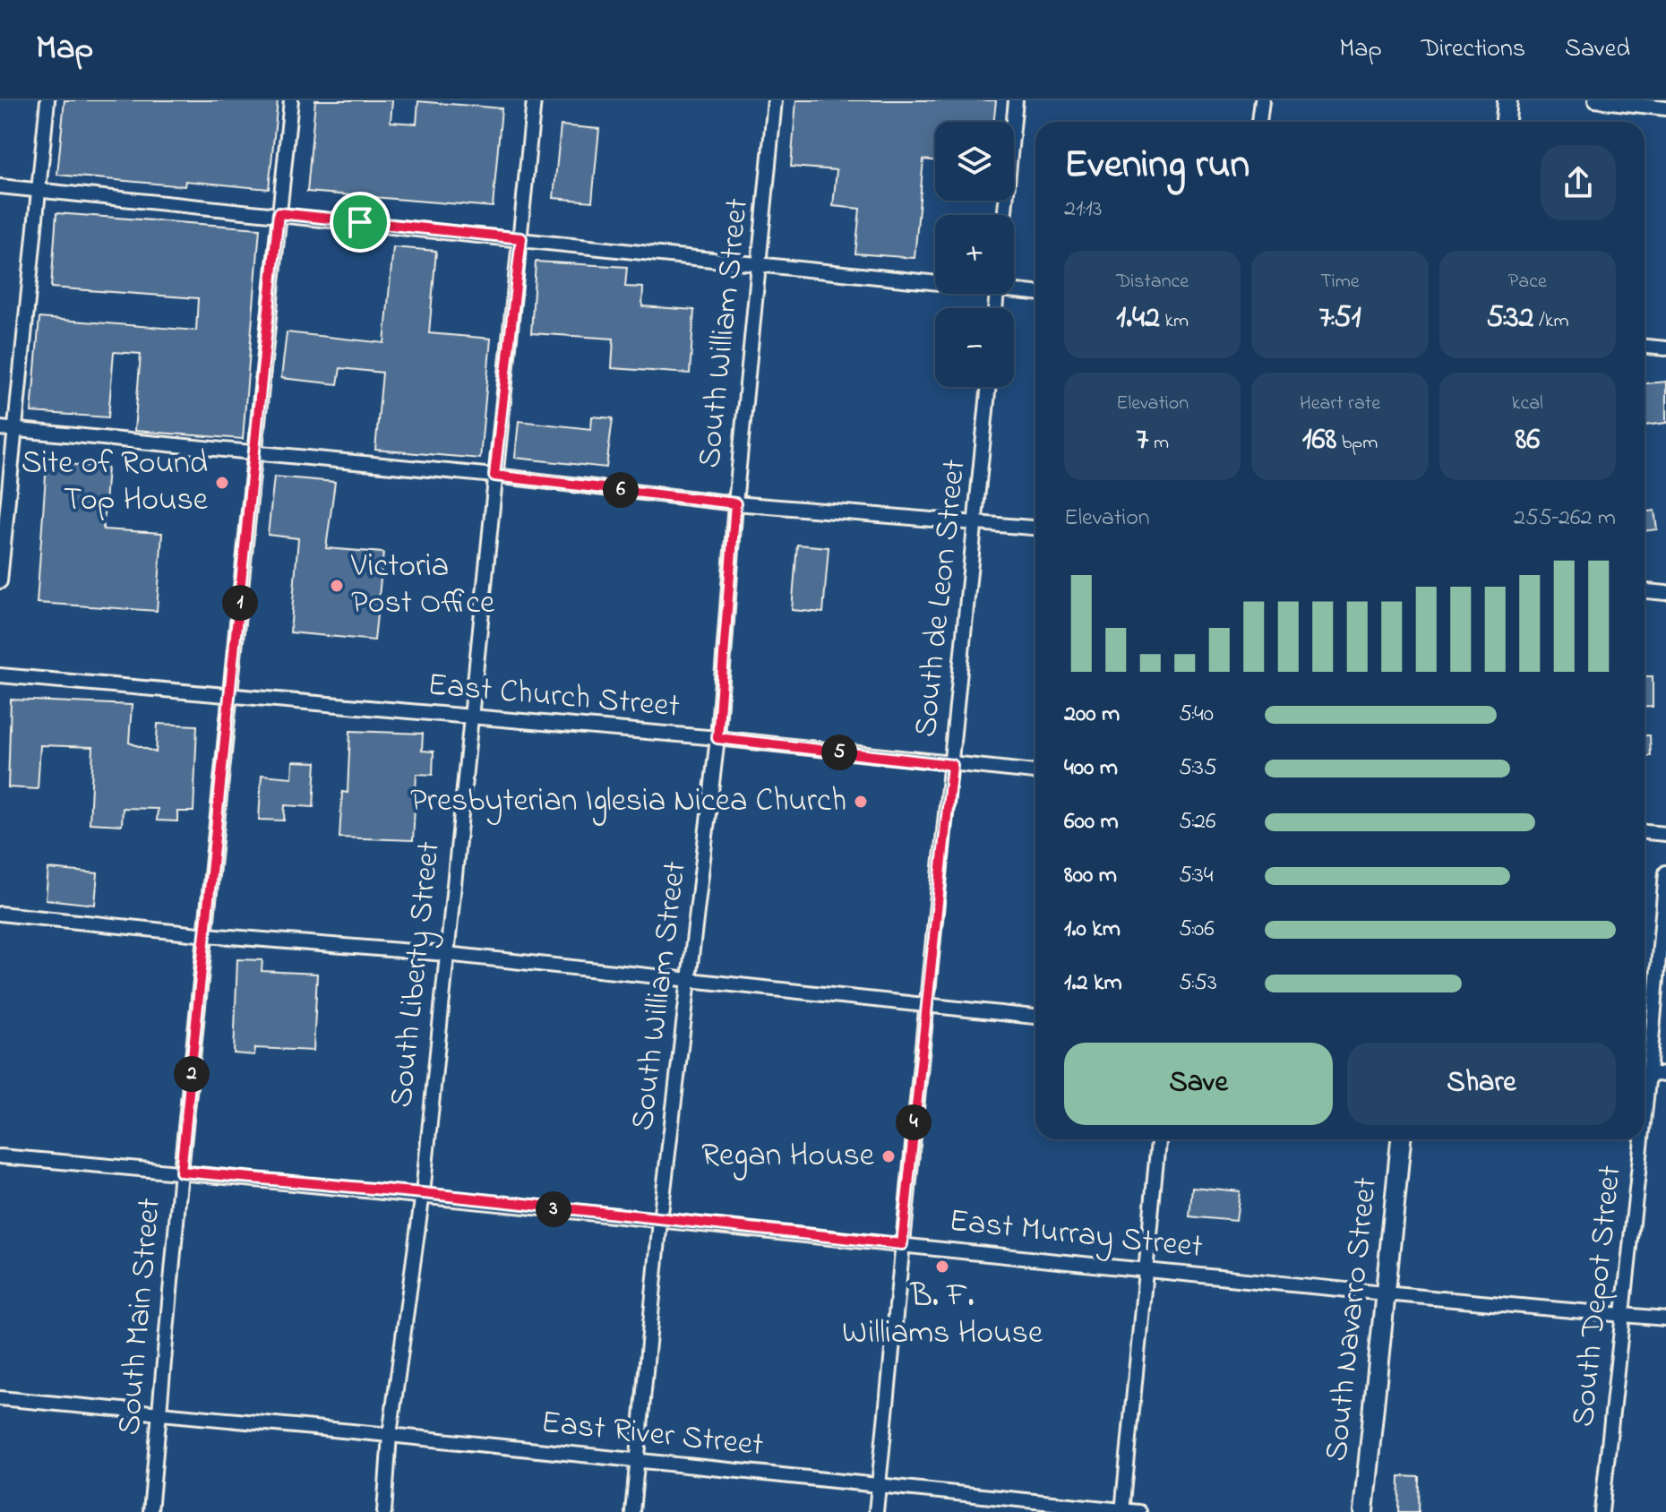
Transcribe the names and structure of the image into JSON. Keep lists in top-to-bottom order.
{
  "streets": {
    "street": [
      "South William Street",
      "South de Leon Street",
      "East Church Street",
      "South Liberty Street",
      "East Murray Street",
      "South Depot Street",
      "South Main Street",
      "South Navarro Street",
      "East River Street"
    ]
  },
  "crossings": [
    ["South William Street", "East Church Street"],
    ["South William Street", "East Murray Street"],
    ["South William Street", "East River Street"],
    ["South de Leon Street", "East Church Street"],
    ["South de Leon Street", "East Murray Street"],
    ["South de Leon Street", "East River Street"],
    ["East Church Street", "South Liberty Street"],
    ["East Church Street", "South Main Street"],
    ["South Liberty Street", "East Murray Street"],
    ["South Liberty Street", "East River Street"],
    ["East Murray Street", "South Depot Street"],
    ["East Murray Street", "South Main Street"],
    ["East Murray Street", "South Navarro Street"],
    ["South Main Street", "East River Street"]
  ],
  "places": [
    "Site of Round Top House",
    "Victoria Post Office",
    "Presbyterian Iglesia Nicea Church",
    "Regan House",
    "B. F. Williams House"
  ],
  "page": {
    "header": "Map",
    "nav": ["Map", "Directions", "Saved"],
    "map_buttons": ["+", "−"],
    "heading": ["Evening run", "21:13"],
    "stats": [
      ["Distance", "1.42 km"],
      ["Time", "7:51"],
      ["Pace", "5:32 /km"],
      ["Elevation", "7 m"],
      ["Heart rate", "168 bpm"],
      ["kcal", "86"]
    ],
    "pins": [
      "6",
      "1",
      "5",
      "2",
      "4",
      "3"
    ],
    "chart": ["Elevation", "255–262 m"],
    "list": [
      {
        "name": "200 m",
        "note": "5:40"
      },
      {
        "name": "400 m",
        "note": "5:35"
      },
      {
        "name": "600 m",
        "note": "5:26"
      },
      {
        "name": "800 m",
        "note": "5:34"
      },
      {
        "name": "1.0 km",
        "note": "5:06"
      },
      {
        "name": "1.2 km",
        "note": "5:53"
      }
    ],
    "buttons": ["Save", "Share"]
  }
}
